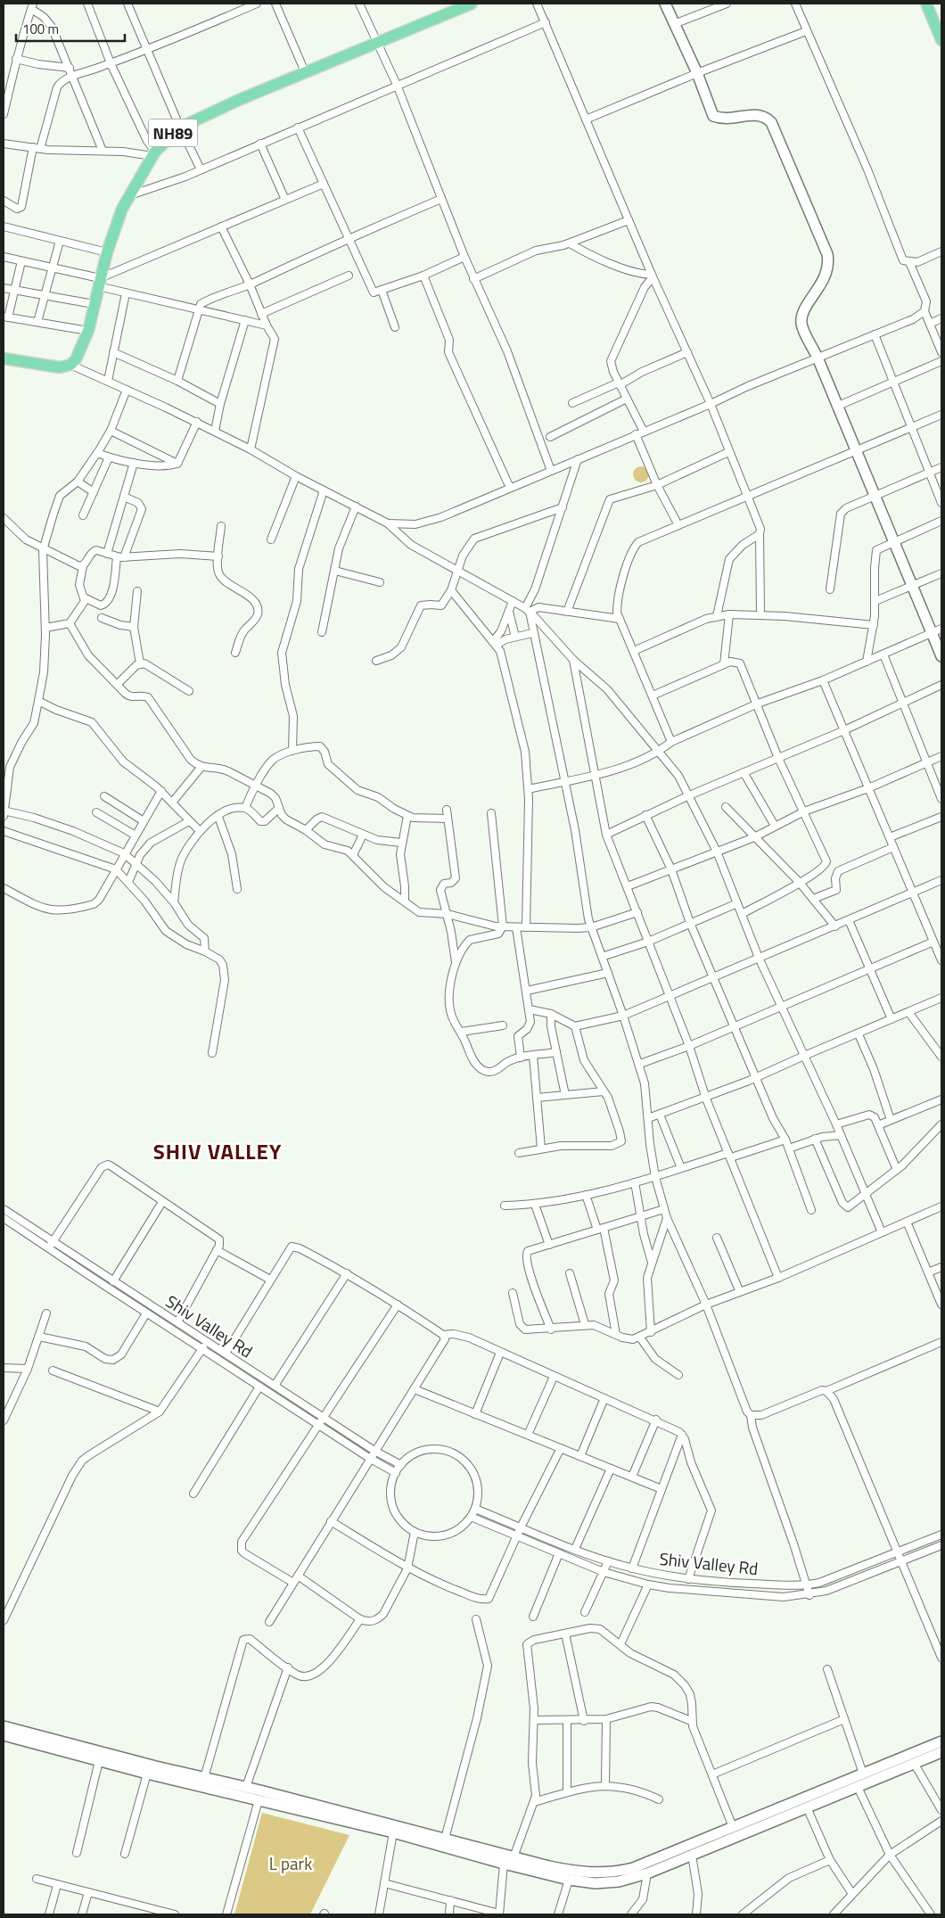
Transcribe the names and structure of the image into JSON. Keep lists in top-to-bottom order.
{
  "streets": {
    "main road": ["NH89"],
    "street": ["Shiv Valley Rd"]
  },
  "districts": ["SHIV VALLEY"],
  "parks": ["L park"],
  "scale_bar": "100 m"
}
